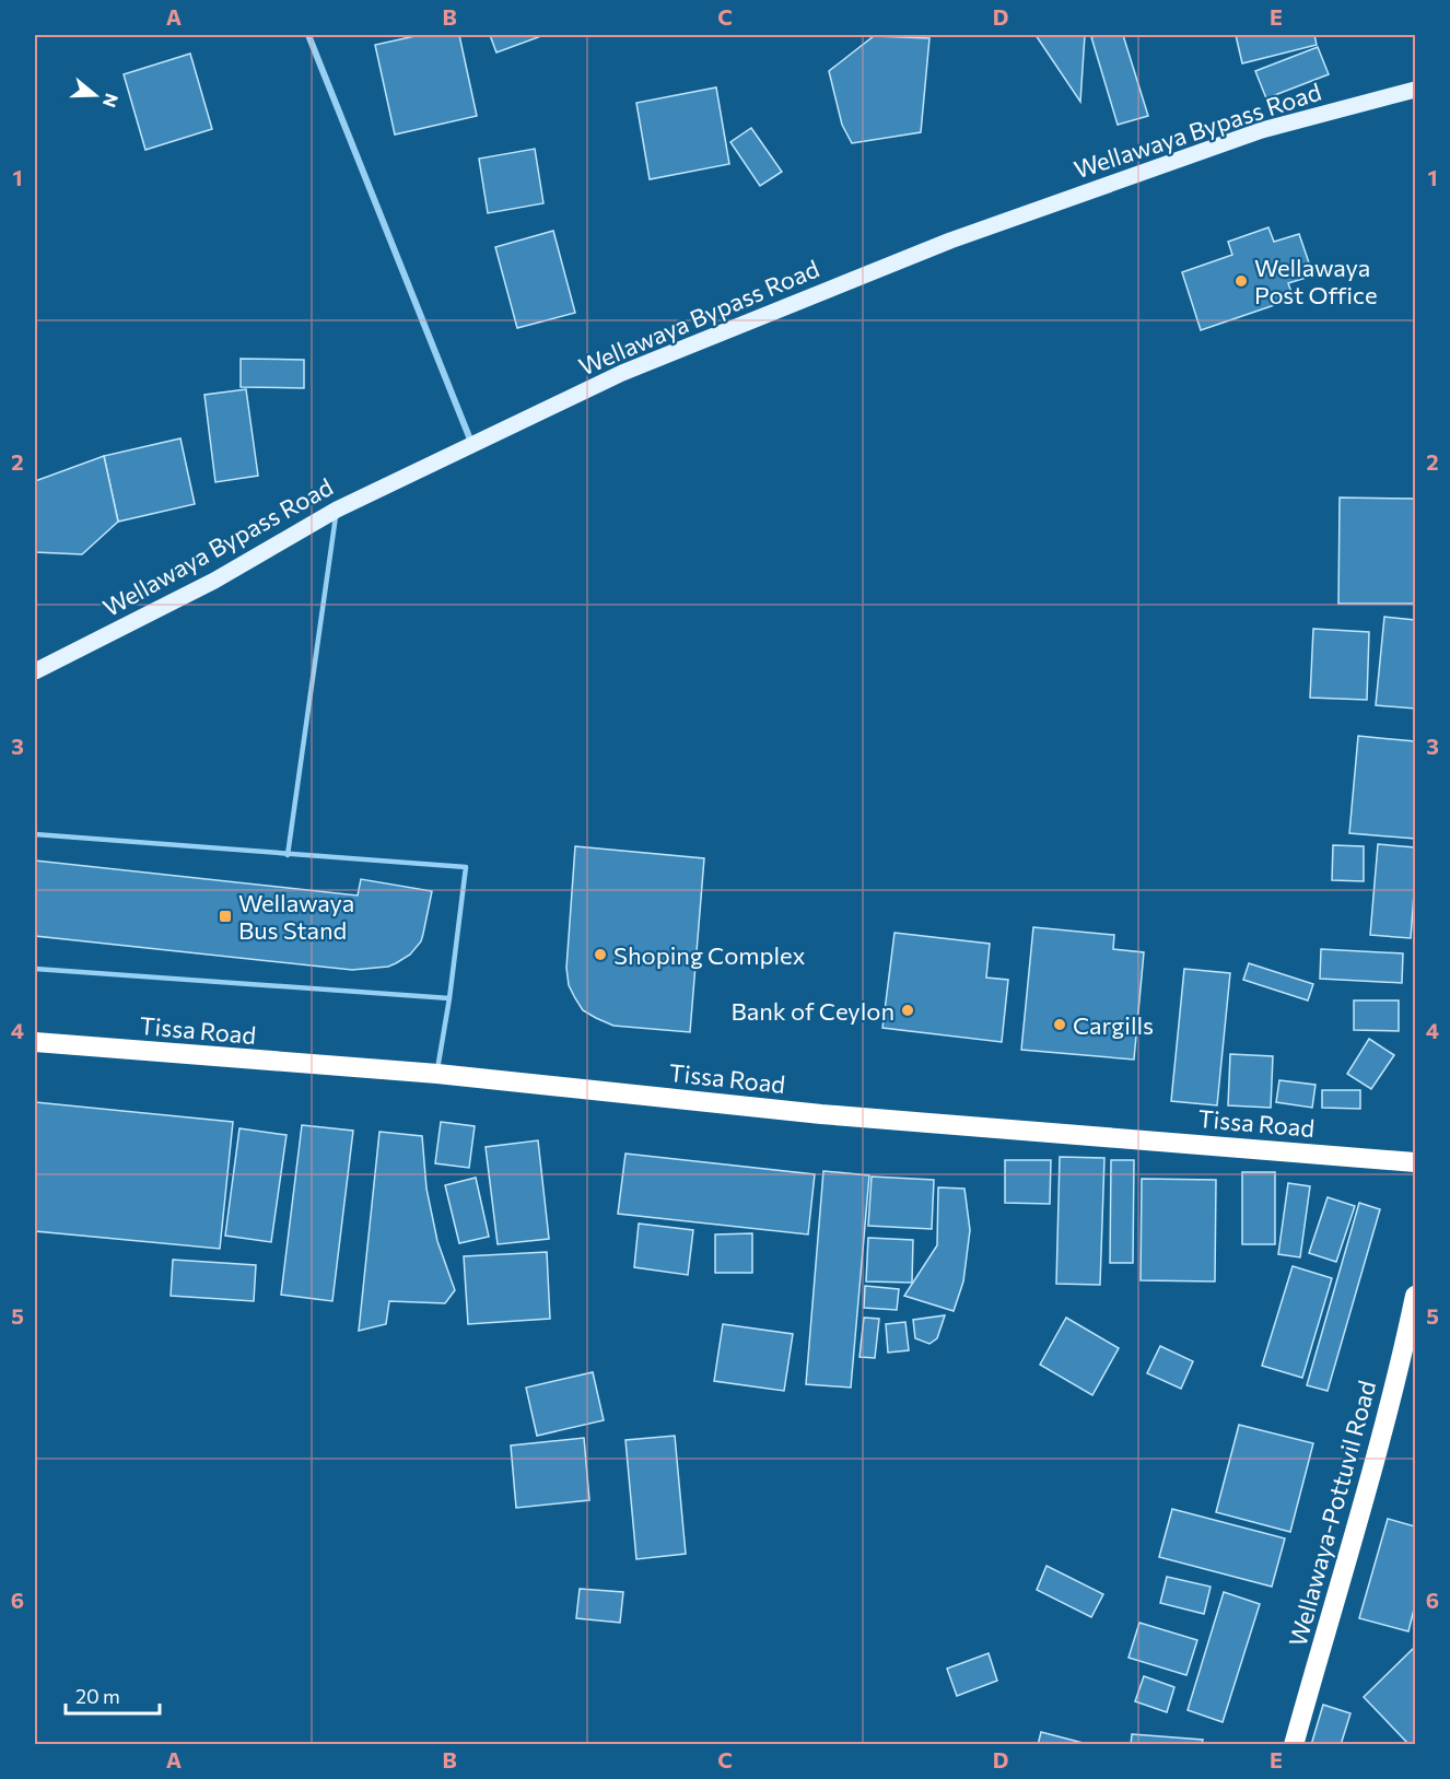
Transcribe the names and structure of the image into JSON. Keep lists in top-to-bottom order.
{
  "streets": {
    "highway": ["Tissa Road", "Wellawaya-Pottuvil Road"],
    "main road": ["Wellawaya Bypass Road"]
  },
  "places": {
    "other": [
      "Wellawaya Post Office",
      "Shoping Complex",
      "Bank of Ceylon",
      "Cargills"
    ],
    "transit": ["Wellawaya Bus Stand"]
  },
  "scale_bar": "20 m",
  "north": "right",
  "grid": {
    "columns": [
      "A",
      "B",
      "C",
      "D",
      "E"
    ],
    "rows": [
      "1",
      "2",
      "3",
      "4",
      "5",
      "6"
    ]
  }
}
